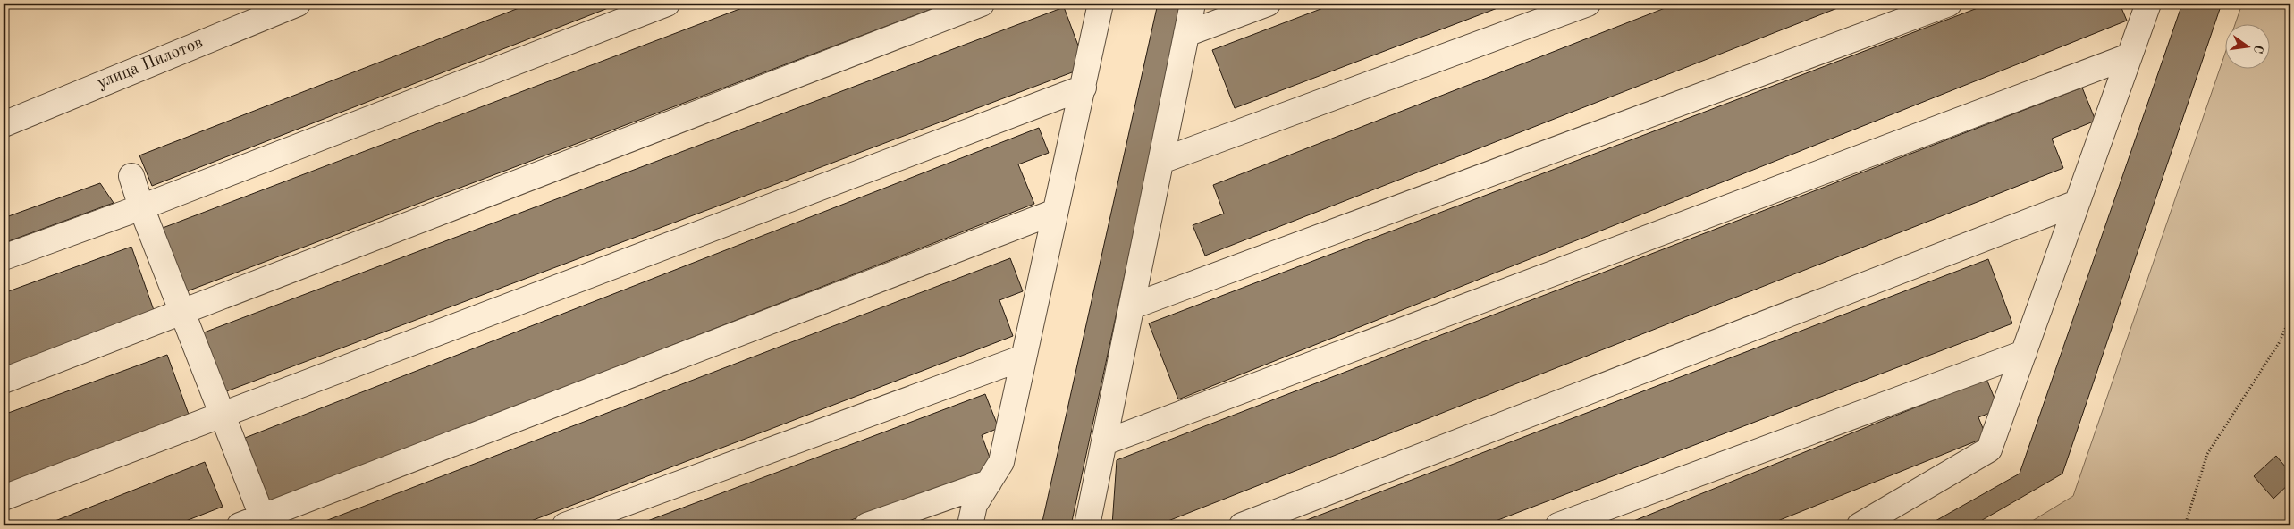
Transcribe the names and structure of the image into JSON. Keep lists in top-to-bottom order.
{
  "streets": {
    "street": ["улица Пилотов"]
  },
  "north": "right"
}
